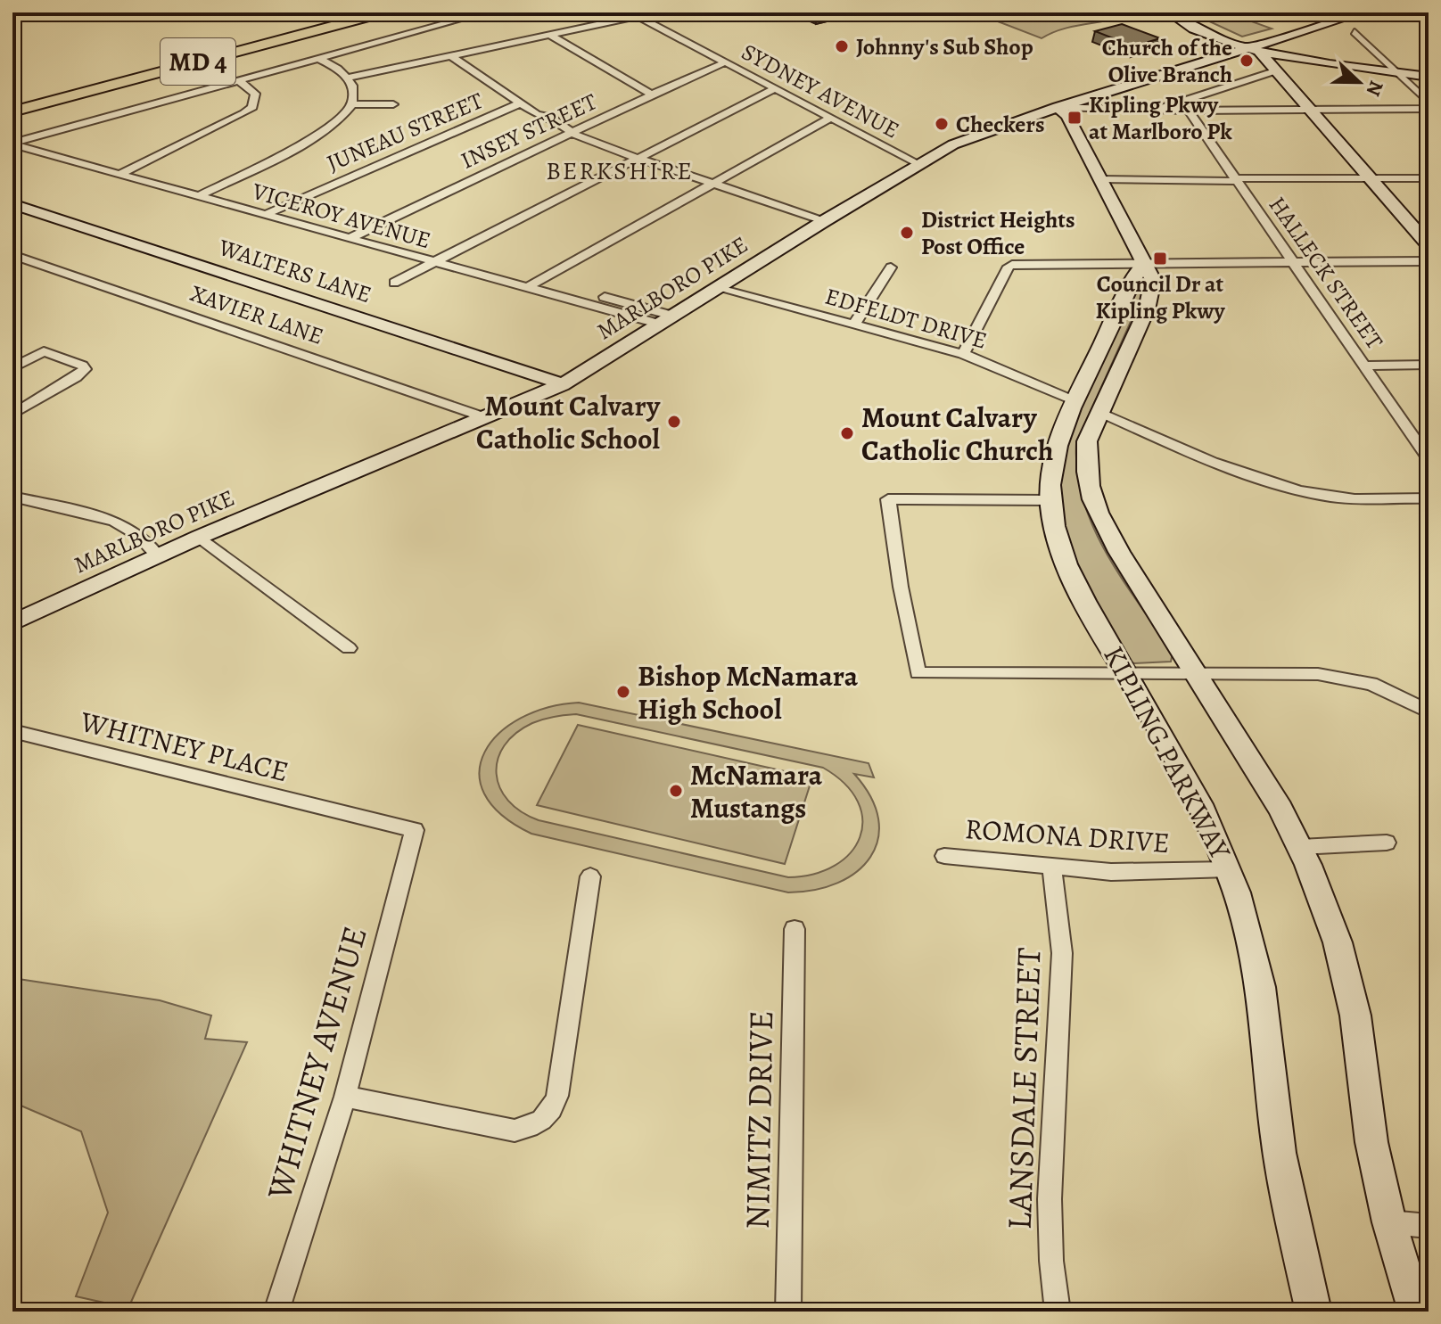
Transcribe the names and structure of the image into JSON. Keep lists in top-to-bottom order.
{
  "streets": {
    "highway": ["MD 4"],
    "street": [
      "SYDNEY AVENUE",
      "INSEY STREET",
      "JUNEAU STREET",
      "VICEROY AVENUE",
      "WALTERS LANE",
      "HALLECK STREET",
      "MARLBORO PIKE",
      "XAVIER LANE",
      "EDFELDT DRIVE",
      "WHITNEY PLACE",
      "KIPLING PARKWAY",
      "ROMONA DRIVE",
      "WHITNEY AVENUE",
      "LANSDALE STREET",
      "NIMITZ DRIVE"
    ]
  },
  "crossings": [
    ["SYDNEY AVENUE", "INSEY STREET"],
    ["SYDNEY AVENUE", "MARLBORO PIKE"],
    ["INSEY STREET", "VICEROY AVENUE"],
    ["JUNEAU STREET", "VICEROY AVENUE"],
    ["VICEROY AVENUE", "MARLBORO PIKE"],
    ["WALTERS LANE", "MARLBORO PIKE"],
    ["MARLBORO PIKE", "XAVIER LANE"],
    ["MARLBORO PIKE", "EDFELDT DRIVE"],
    ["MARLBORO PIKE", "KIPLING PARKWAY"],
    ["EDFELDT DRIVE", "KIPLING PARKWAY"],
    ["WHITNEY PLACE", "WHITNEY AVENUE"],
    ["KIPLING PARKWAY", "ROMONA DRIVE"],
    ["ROMONA DRIVE", "LANSDALE STREET"]
  ],
  "districts": ["BERKSHIRE"],
  "places": {
    "other": [
      "Johnny's Sub Shop",
      "Church of the Olive Branch",
      "Checkers",
      "District Heights Post Office",
      "Mount Calvary Catholic School",
      "Mount Calvary Catholic Church",
      "Bishop McNamara High School",
      "McNamara Mustangs"
    ],
    "transit": ["Kipling Pkwy at Marlboro Pk", "Council Dr at Kipling Pkwy"]
  },
  "north": "right"
}
